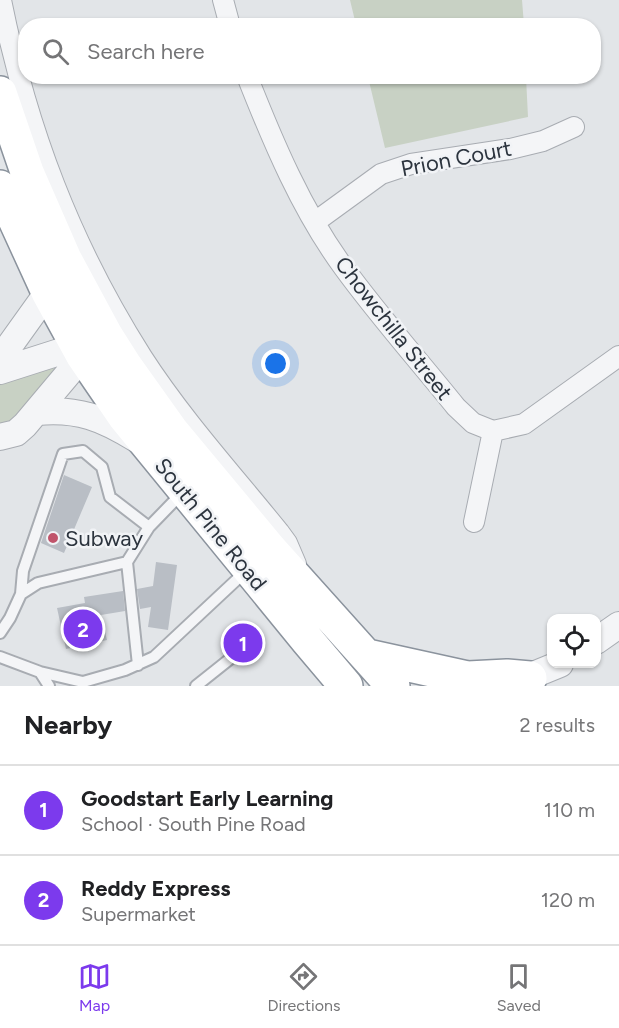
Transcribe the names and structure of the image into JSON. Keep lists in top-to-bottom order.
{
  "streets": {
    "highway": ["South Pine Road"],
    "street": ["Prion Court", "Chowchilla Street"]
  },
  "crossings": [
    ["Prion Court", "Chowchilla Street"]
  ],
  "places": ["Subway"],
  "page": {
    "search": "Search here",
    "pins": ["2", "1"],
    "heading": ["Nearby", "2 results"],
    "list": [
      {
        "mark": "1",
        "name": "Goodstart Early Learning",
        "note": "School · South Pine Road",
        "value": "110 m"
      },
      {
        "mark": "2",
        "name": "Reddy Express",
        "note": "Supermarket",
        "value": "120 m"
      }
    ],
    "nav": ["Map", "Directions", "Saved"]
  }
}
